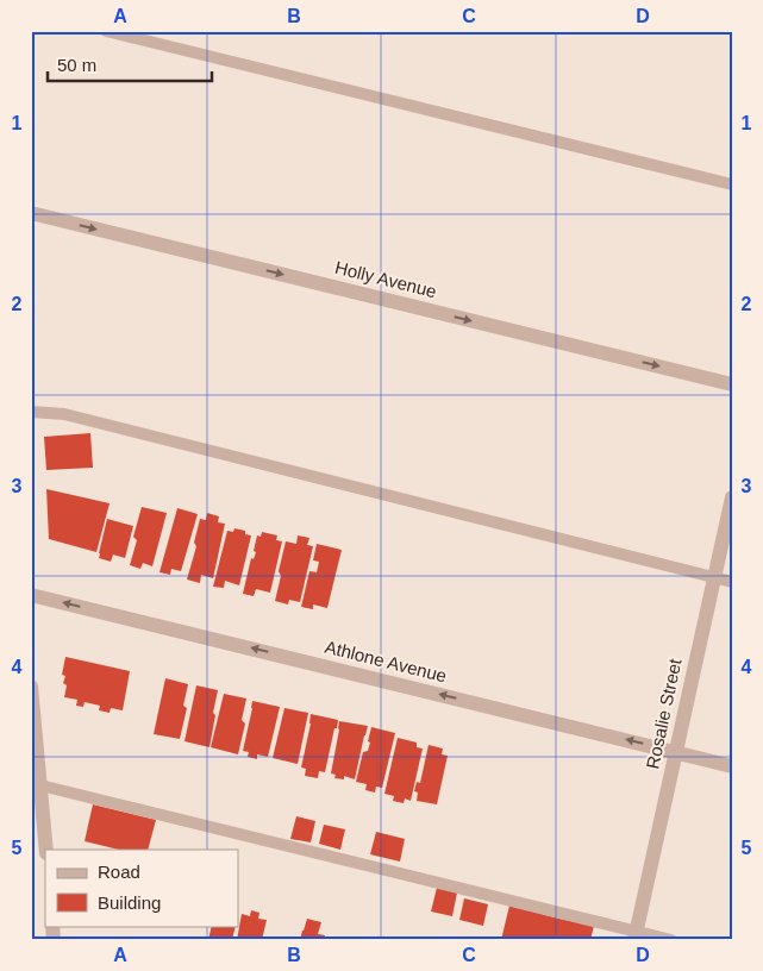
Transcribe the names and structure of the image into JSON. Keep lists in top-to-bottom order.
{
  "streets": {
    "street": ["Holly Avenue", "Athlone Avenue", "Rosalie Street"]
  },
  "crossings": [
    ["Athlone Avenue", "Rosalie Street"]
  ],
  "one_way": ["Holly Avenue", "Athlone Avenue"],
  "legend": ["Road", "Building"],
  "scale_bar": "50 m",
  "grid": {
    "columns": [
      "A",
      "B",
      "C",
      "D"
    ],
    "rows": [
      "1",
      "2",
      "3",
      "4",
      "5"
    ]
  }
}
